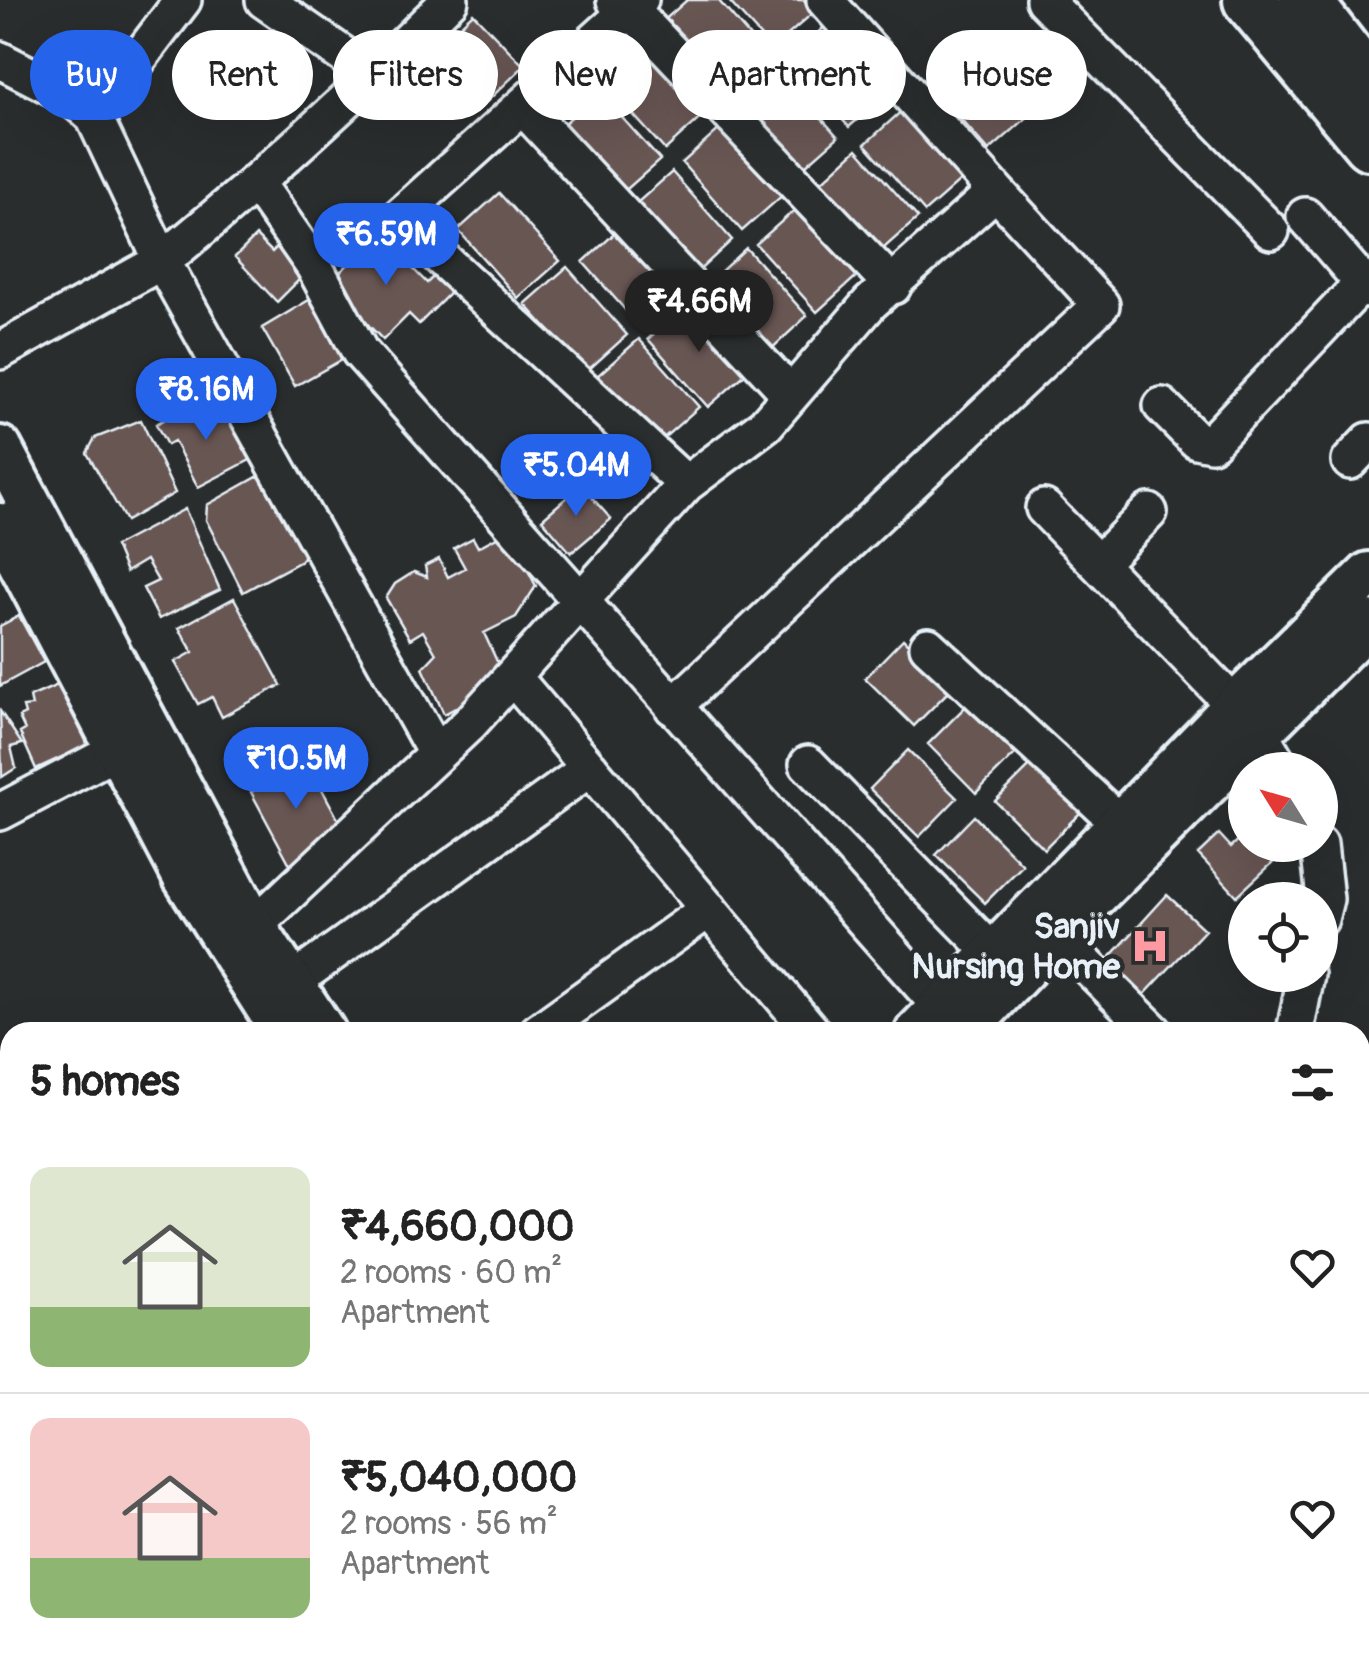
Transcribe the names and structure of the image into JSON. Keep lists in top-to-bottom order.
{
  "places": {
    "hospital": ["Sanjiv Nursing Home"]
  },
  "north": "top left",
  "page": {
    "chip": [
      "Buy",
      "Rent",
      "Filters",
      "New",
      "Apartment",
      "House"
    ],
    "price": [
      "₹6.59M",
      "₹4.66M",
      "₹8.16M",
      "₹5.04M",
      "₹10.5M"
    ],
    "heading": "5 homes",
    "list": [
      {
        "name": "₹4,660,000",
        "note": "2 rooms · 60 m² · Apartment"
      },
      {
        "name": "₹5,040,000",
        "note": "2 rooms · 56 m² · Apartment"
      }
    ]
  }
}
